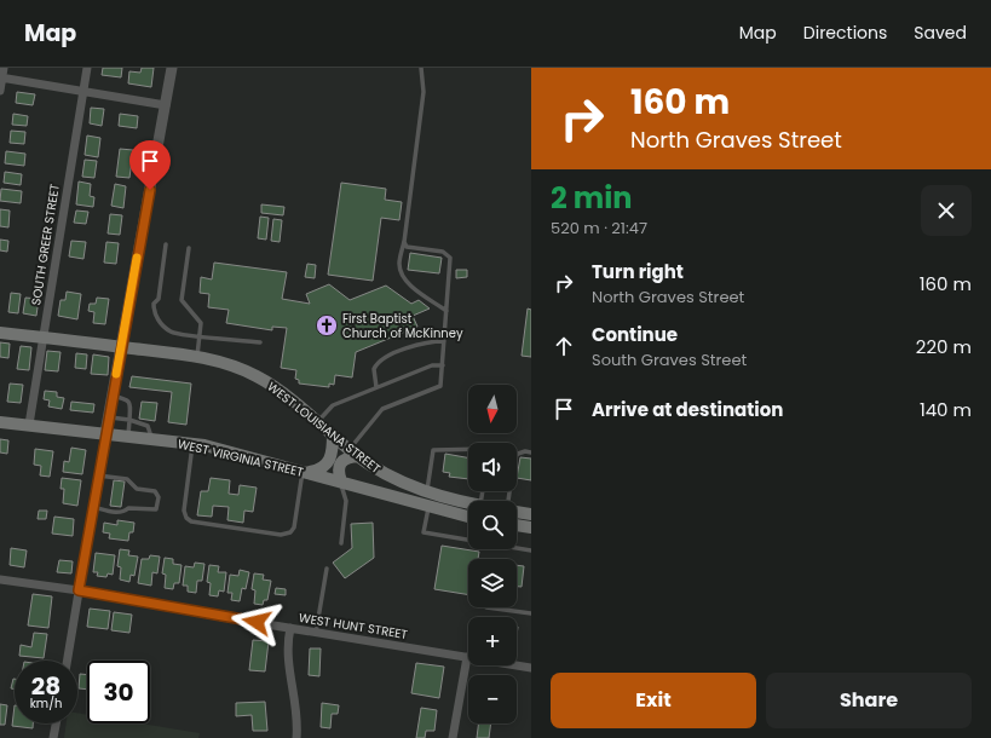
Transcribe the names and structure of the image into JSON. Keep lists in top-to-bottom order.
{
  "streets": {
    "main road": ["WEST LOUISIANA STREET", "WEST VIRGINIA STREET"],
    "street": ["SOUTH GREER STREET", "WEST HUNT STREET"]
  },
  "crossings": [
    ["SOUTH GREER STREET", "WEST LOUISIANA STREET"],
    ["SOUTH GREER STREET", "WEST VIRGINIA STREET"]
  ],
  "places": {
    "church": ["First Baptist Church of McKinney"]
  },
  "north": "bottom",
  "page": {
    "header": "Map",
    "nav": ["Map", "Directions", "Saved"],
    "turn": ["160 m", "North Graves Street"],
    "heading": ["2 min", "520 m · 21:47"],
    "list": [
      {
        "name": "Turn right",
        "note": "North Graves Street",
        "value": "160 m"
      },
      {
        "name": "Continue",
        "note": "South Graves Street",
        "value": "220 m"
      },
      {
        "name": "Arrive at destination",
        "value": "140 m"
      }
    ],
    "map_buttons": ["+", "−"],
    "speed": "28 km/h",
    "limit": "30",
    "buttons": ["Exit", "Share"]
  }
}
